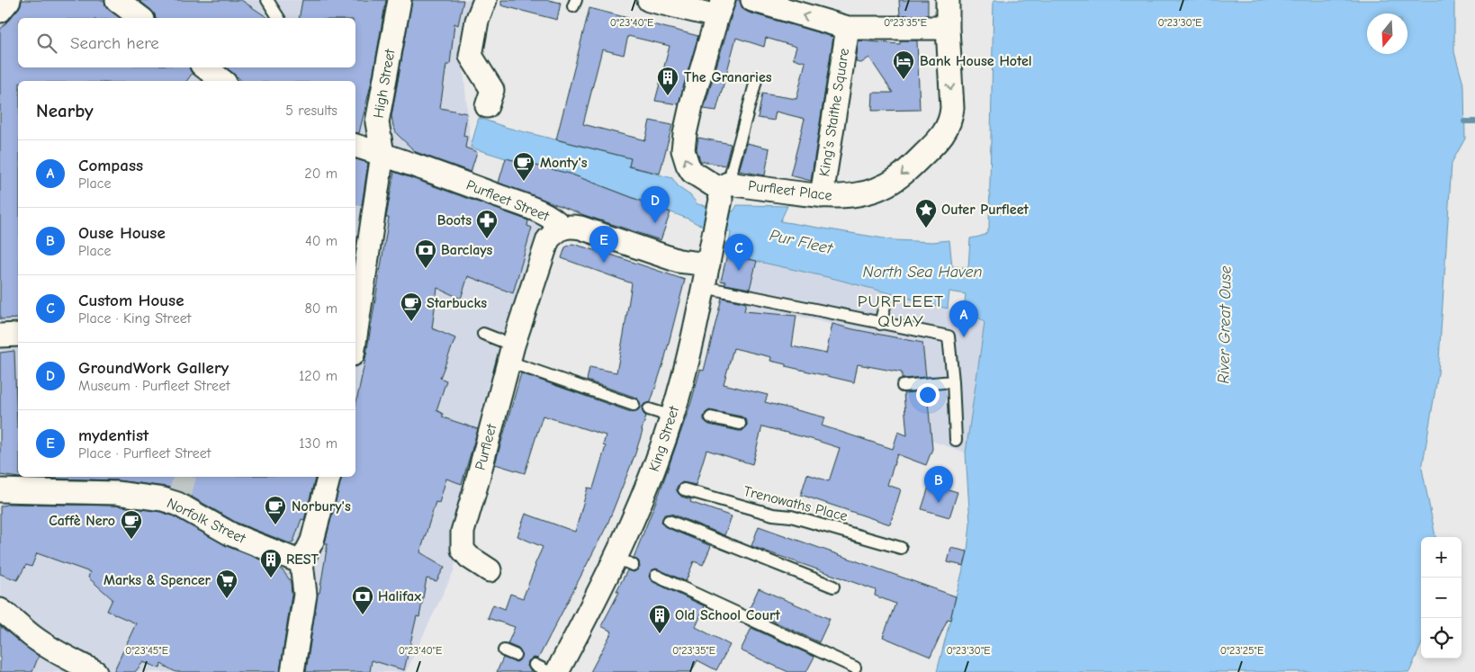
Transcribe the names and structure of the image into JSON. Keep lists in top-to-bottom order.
{
  "streets": {
    "street": [
      "High Street",
      "King's Staithe Square",
      "Purfleet Place",
      "Purfleet Street",
      "King Street",
      "Purfleet",
      "Norfolk Street"
    ],
    "lane": ["Trenowaths Place"]
  },
  "crossings": [
    ["High Street", "Purfleet Street"],
    ["King's Staithe Square", "Purfleet Place"],
    ["Purfleet Place", "King Street"],
    ["Purfleet Street", "King Street"],
    ["Purfleet Street", "Purfleet"]
  ],
  "districts": ["PURFLEET QUAY"],
  "water": ["Pur Fleet", "North Sea Haven", "River Great Ouse"],
  "places": {
    "hotel": ["Bank House Hotel"],
    "building": ["The Granaries", "REST", "Old School Court"],
    "cafe": [
      "Monty's",
      "Starbucks",
      "Norbury's",
      "Caffè Nero"
    ],
    "place": ["Outer Purfleet"],
    "pharmacy": ["Boots"],
    "bank": ["Barclays", "Halifax"],
    "supermarket": ["Marks & Spencer"]
  },
  "north": "bottom",
  "page": {
    "search": "Search here",
    "heading": ["Nearby", "5 results"],
    "list": [
      {
        "mark": "A",
        "name": "Compass",
        "note": "Place",
        "value": "20 m"
      },
      {
        "mark": "B",
        "name": "Ouse House",
        "note": "Place",
        "value": "40 m"
      },
      {
        "mark": "C",
        "name": "Custom House",
        "note": "Place · King Street",
        "value": "80 m"
      },
      {
        "mark": "D",
        "name": "GroundWork Gallery",
        "note": "Museum · Purfleet Street",
        "value": "120 m"
      },
      {
        "mark": "E",
        "name": "mydentist",
        "note": "Place · Purfleet Street",
        "value": "130 m"
      }
    ],
    "pins": [
      "D",
      "E",
      "C",
      "A",
      "B"
    ],
    "map_buttons": ["+", "−"]
  },
  "coordinates": [
    "0°23'40\"E",
    "0°23'35\"E",
    "0°23'30\"E",
    "0°23'45\"E",
    "0°23'25\"E"
  ]
}
